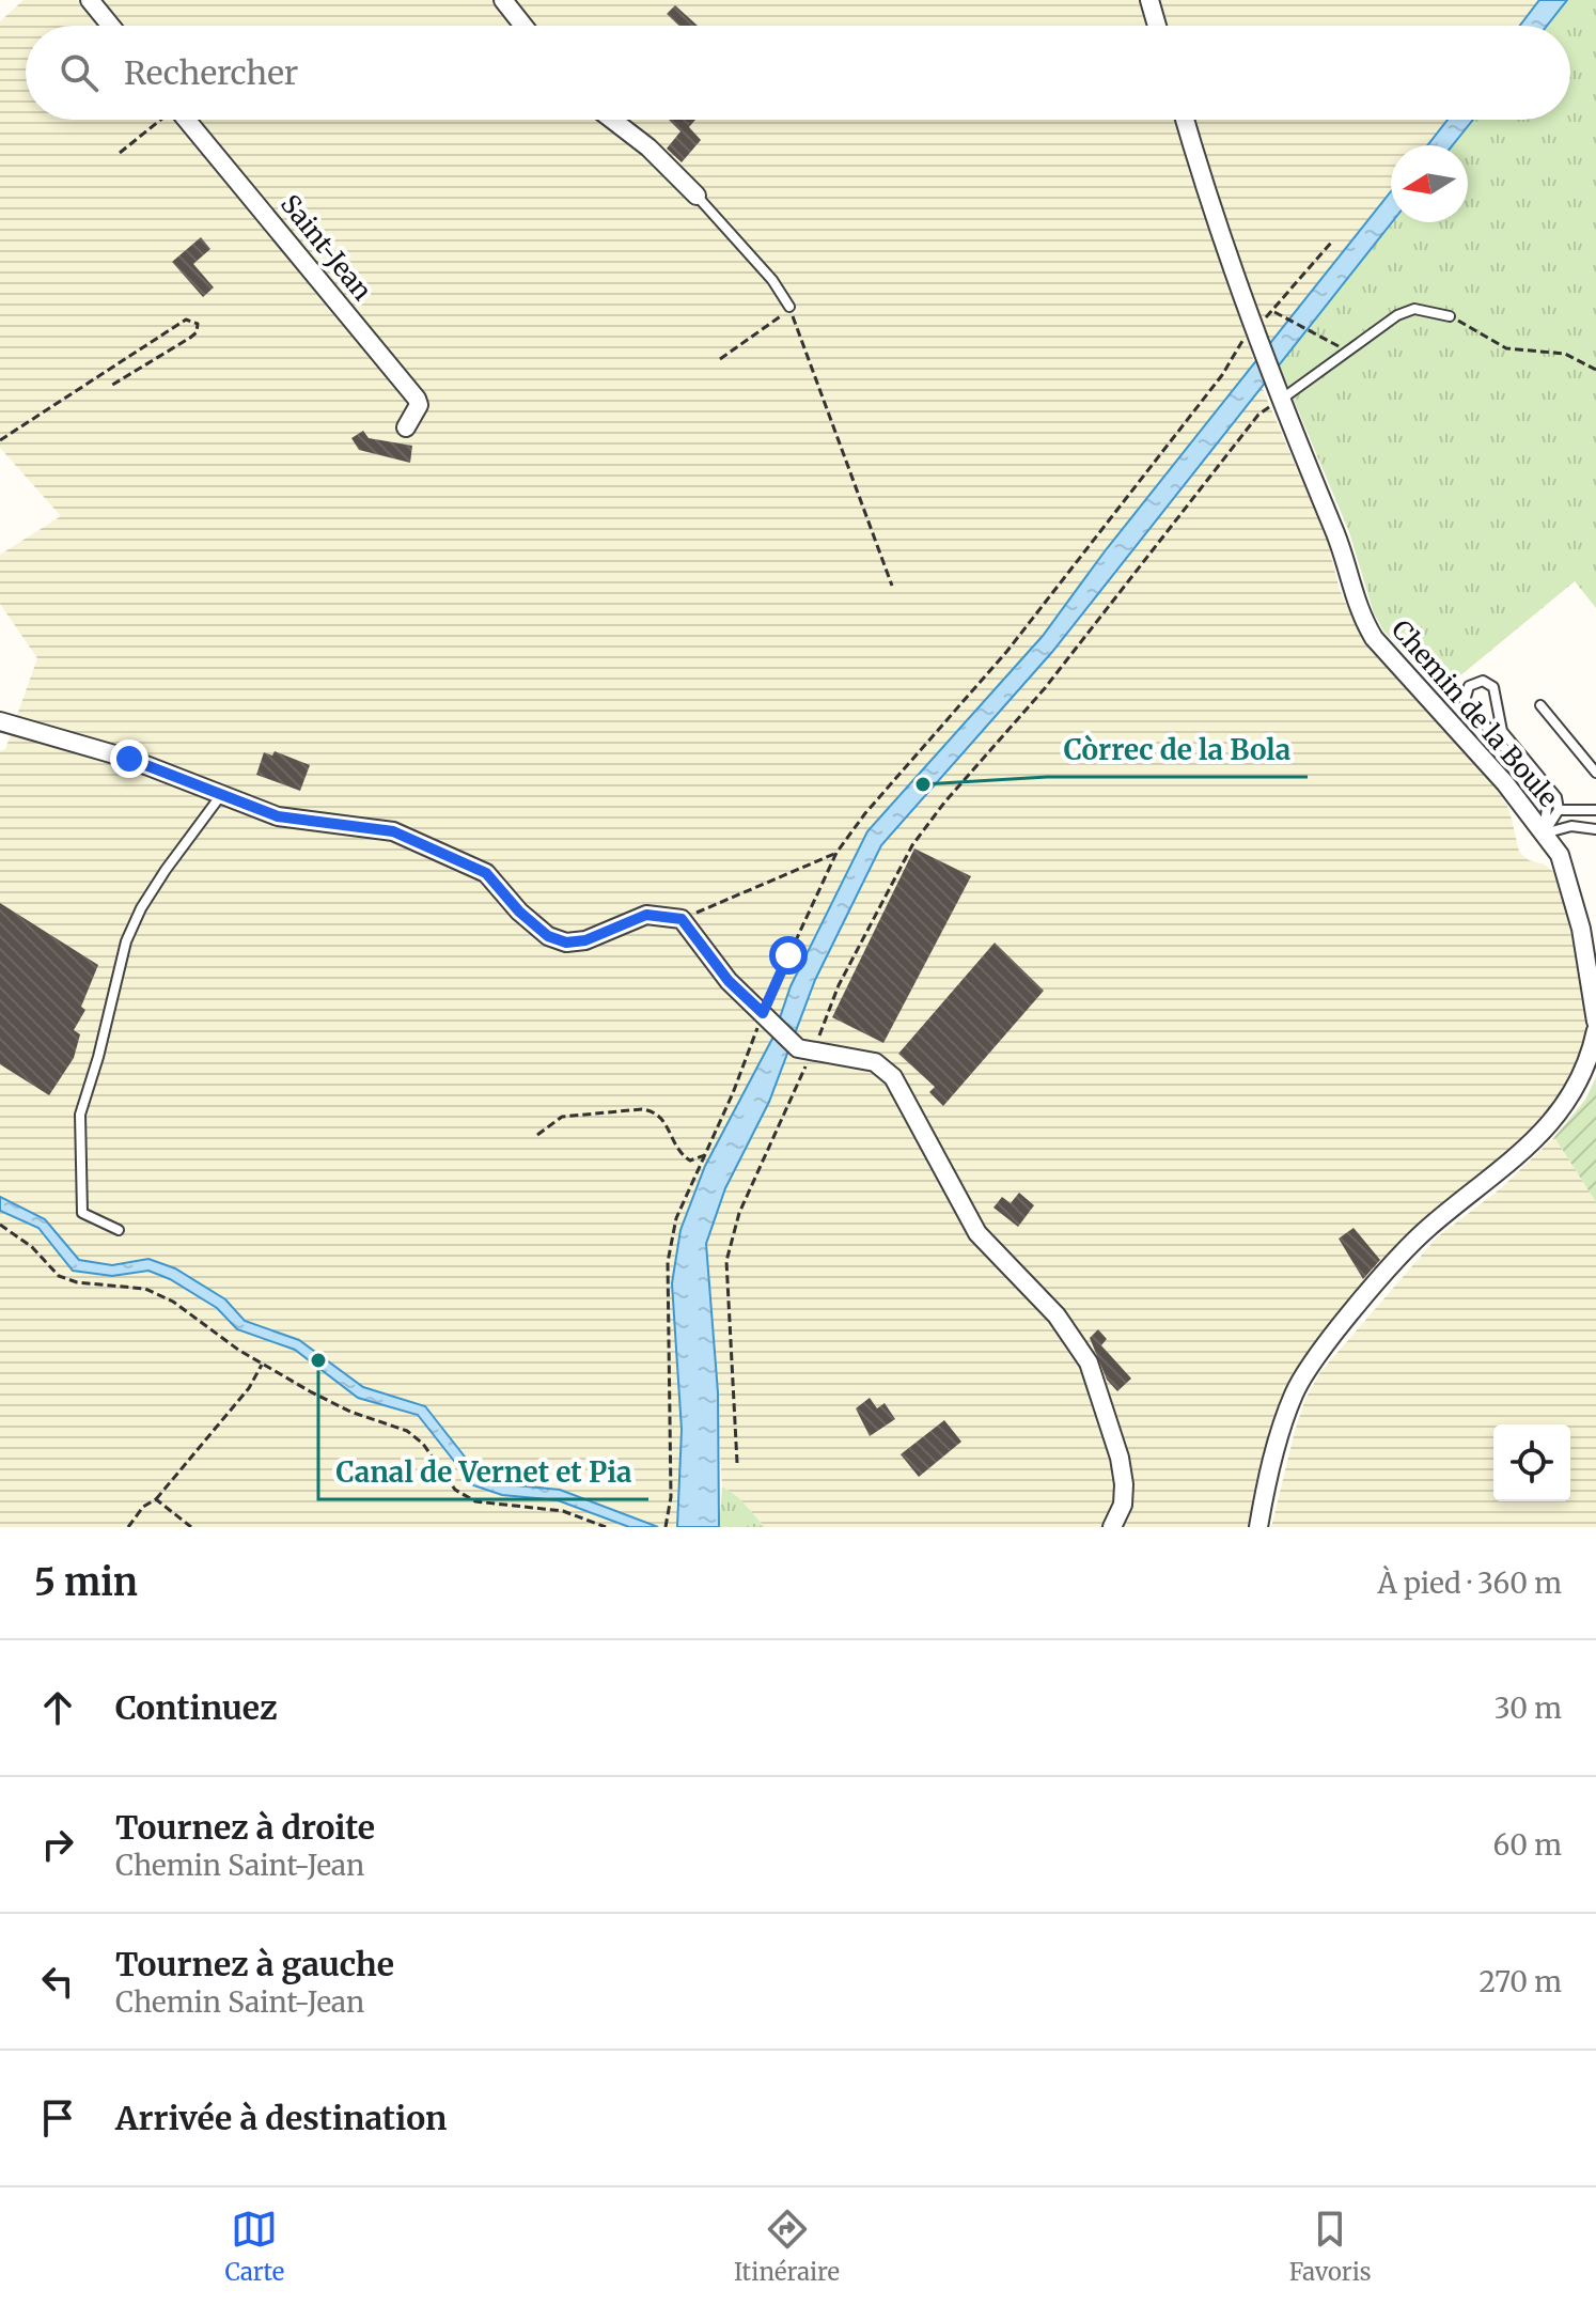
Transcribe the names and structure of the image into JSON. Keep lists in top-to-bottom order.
{
  "streets": {
    "street": ["Saint-Jean", "Chemin de la Boule"]
  },
  "places": ["Còrrec de la Bola", "Canal de Vernet et Pia"],
  "north": "left",
  "page": {
    "search": "Rechercher",
    "heading": ["5 min", "À pied · 360 m"],
    "list": [
      ["Continuez", "30 m"],
      ["Tournez à droite", "Chemin Saint-Jean", "60 m"],
      ["Tournez à gauche", "Chemin Saint-Jean", "270 m"],
      "Arrivée à destination"
    ],
    "nav": ["Carte", "Itinéraire", "Favoris"]
  }
}
